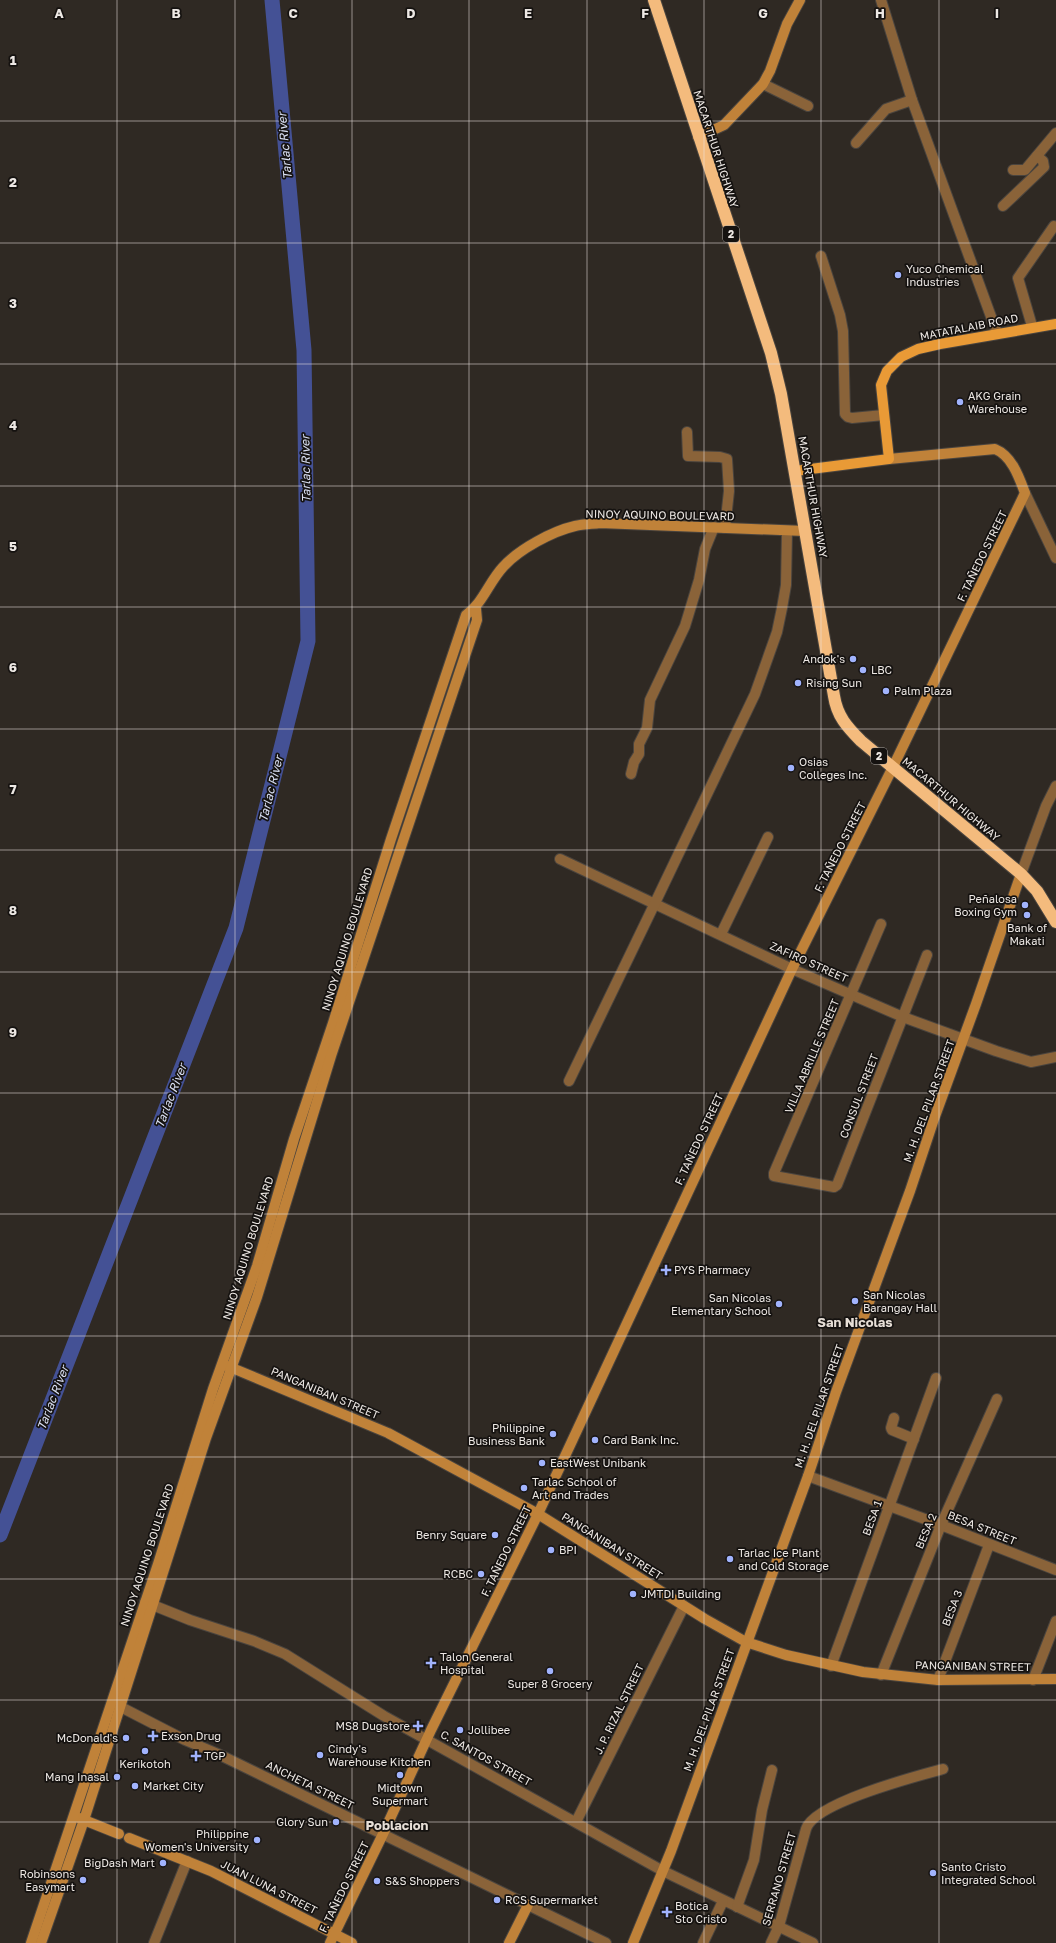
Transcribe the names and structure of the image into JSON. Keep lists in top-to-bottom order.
{
  "streets": {
    "highway": ["MACARTHUR HIGHWAY", "2"],
    "main road": [
      "MATATALAIB ROAD",
      "NINOY AQUINO BOULEVARD",
      "F. TAÑEDO STREET",
      "M. H. DEL PILAR STREET",
      "PANGANIBAN STREET",
      "JUAN LUNA STREET"
    ],
    "street": [
      "ZAFIRO STREET",
      "VILLA ABRILLE STREET",
      "CONSUL STREET",
      "BESA 1",
      "BESA STREET",
      "BESA 2",
      "BESA 3",
      "J. P. RIZAL STREET",
      "C. SANTOS STREET",
      "ANCHETA STREET",
      "SERRANO STREET"
    ]
  },
  "crossings": [
    ["MACARTHUR HIGHWAY", "NINOY AQUINO BOULEVARD"],
    ["MACARTHUR HIGHWAY", "F. TAÑEDO STREET"],
    ["MACARTHUR HIGHWAY", "M. H. DEL PILAR STREET"],
    ["NINOY AQUINO BOULEVARD", "PANGANIBAN STREET"],
    ["NINOY AQUINO BOULEVARD", "C. SANTOS STREET"],
    ["NINOY AQUINO BOULEVARD", "ANCHETA STREET"],
    ["F. TAÑEDO STREET", "ZAFIRO STREET"],
    ["F. TAÑEDO STREET", "PANGANIBAN STREET"],
    ["F. TAÑEDO STREET", "C. SANTOS STREET"],
    ["F. TAÑEDO STREET", "ANCHETA STREET"],
    ["F. TAÑEDO STREET", "JUAN LUNA STREET"],
    ["ZAFIRO STREET", "VILLA ABRILLE STREET"],
    ["ZAFIRO STREET", "CONSUL STREET"],
    ["ZAFIRO STREET", "M. H. DEL PILAR STREET"],
    ["VILLA ABRILLE STREET", "CONSUL STREET"],
    ["M. H. DEL PILAR STREET", "PANGANIBAN STREET"],
    ["M. H. DEL PILAR STREET", "BESA STREET"],
    ["M. H. DEL PILAR STREET", "C. SANTOS STREET"],
    ["PANGANIBAN STREET", "BESA 1"],
    ["PANGANIBAN STREET", "BESA 2"],
    ["PANGANIBAN STREET", "BESA 3"],
    ["PANGANIBAN STREET", "J. P. RIZAL STREET"],
    ["BESA 1", "BESA STREET"],
    ["BESA STREET", "BESA 2"],
    ["BESA STREET", "BESA 3"],
    ["J. P. RIZAL STREET", "C. SANTOS STREET"],
    ["C. SANTOS STREET", "SERRANO STREET"]
  ],
  "districts": ["San Nicolas", "Poblacion"],
  "water": ["Tarlac River"],
  "places": {
    "other": [
      "Yuco Chemical Industries",
      "AKG Grain Warehouse",
      "Andok's",
      "LBC",
      "Rising Sun",
      "Palm Plaza",
      "Osias Colleges Inc.",
      "Peñalosa Boxing Gym",
      "Bank of Makati",
      "San Nicolas Barangay Hall",
      "San Nicolas Elementary School",
      "Philippine Business Bank",
      "Card Bank Inc.",
      "EastWest Unibank",
      "Tarlac School of Art and Trades",
      "Benry Square",
      "BPI",
      "Tarlac Ice Plant and Cold Storage",
      "RCBC",
      "JMTDI Building",
      "Super 8 Grocery",
      "Jollibee",
      "McDonald's",
      "Kerikotoh",
      "Cindy's Warehouse Kitchen",
      "Midtown Supermart",
      "Mang Inasal",
      "Market City",
      "Glory Sun",
      "Philippine Women's University",
      "BigDash Mart",
      "Santo Cristo Integrated School",
      "Robinsons Easymart",
      "S&S Shoppers",
      "RCS Supermarket"
    ],
    "health": [
      "PYS Pharmacy",
      "Talon General Hospital",
      "MS8 Dugstore",
      "Exson Drug",
      "TGP",
      "Botica Sto Cristo"
    ]
  },
  "grid": {
    "columns": [
      "A",
      "B",
      "C",
      "D",
      "E",
      "F",
      "G",
      "H",
      "I"
    ],
    "rows": [
      "1",
      "2",
      "3",
      "4",
      "5",
      "6",
      "7",
      "8",
      "9"
    ]
  }
}
